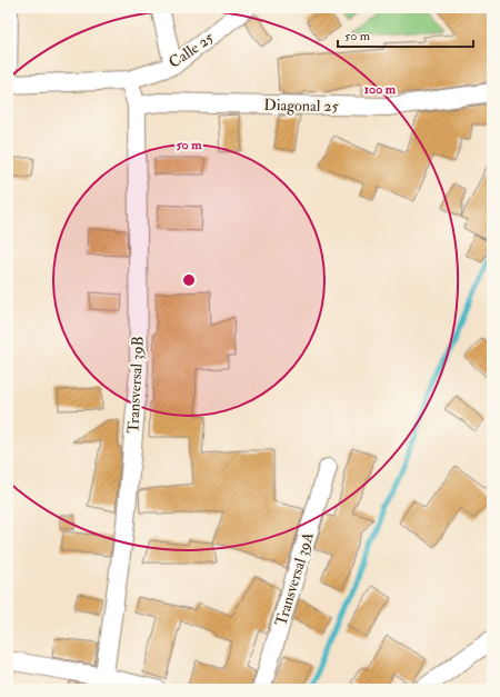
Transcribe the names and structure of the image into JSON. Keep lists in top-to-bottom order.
{
  "streets": {
    "street": [
      "Calle 25",
      "Diagonal 25",
      "Transversal 39B",
      "Transversal 39A"
    ]
  },
  "crossings": [
    ["Calle 25", "Transversal 39B"],
    ["Diagonal 25", "Transversal 39B"]
  ],
  "scale_bar": "50 m",
  "rings": ["100 m", "50 m"]
}
